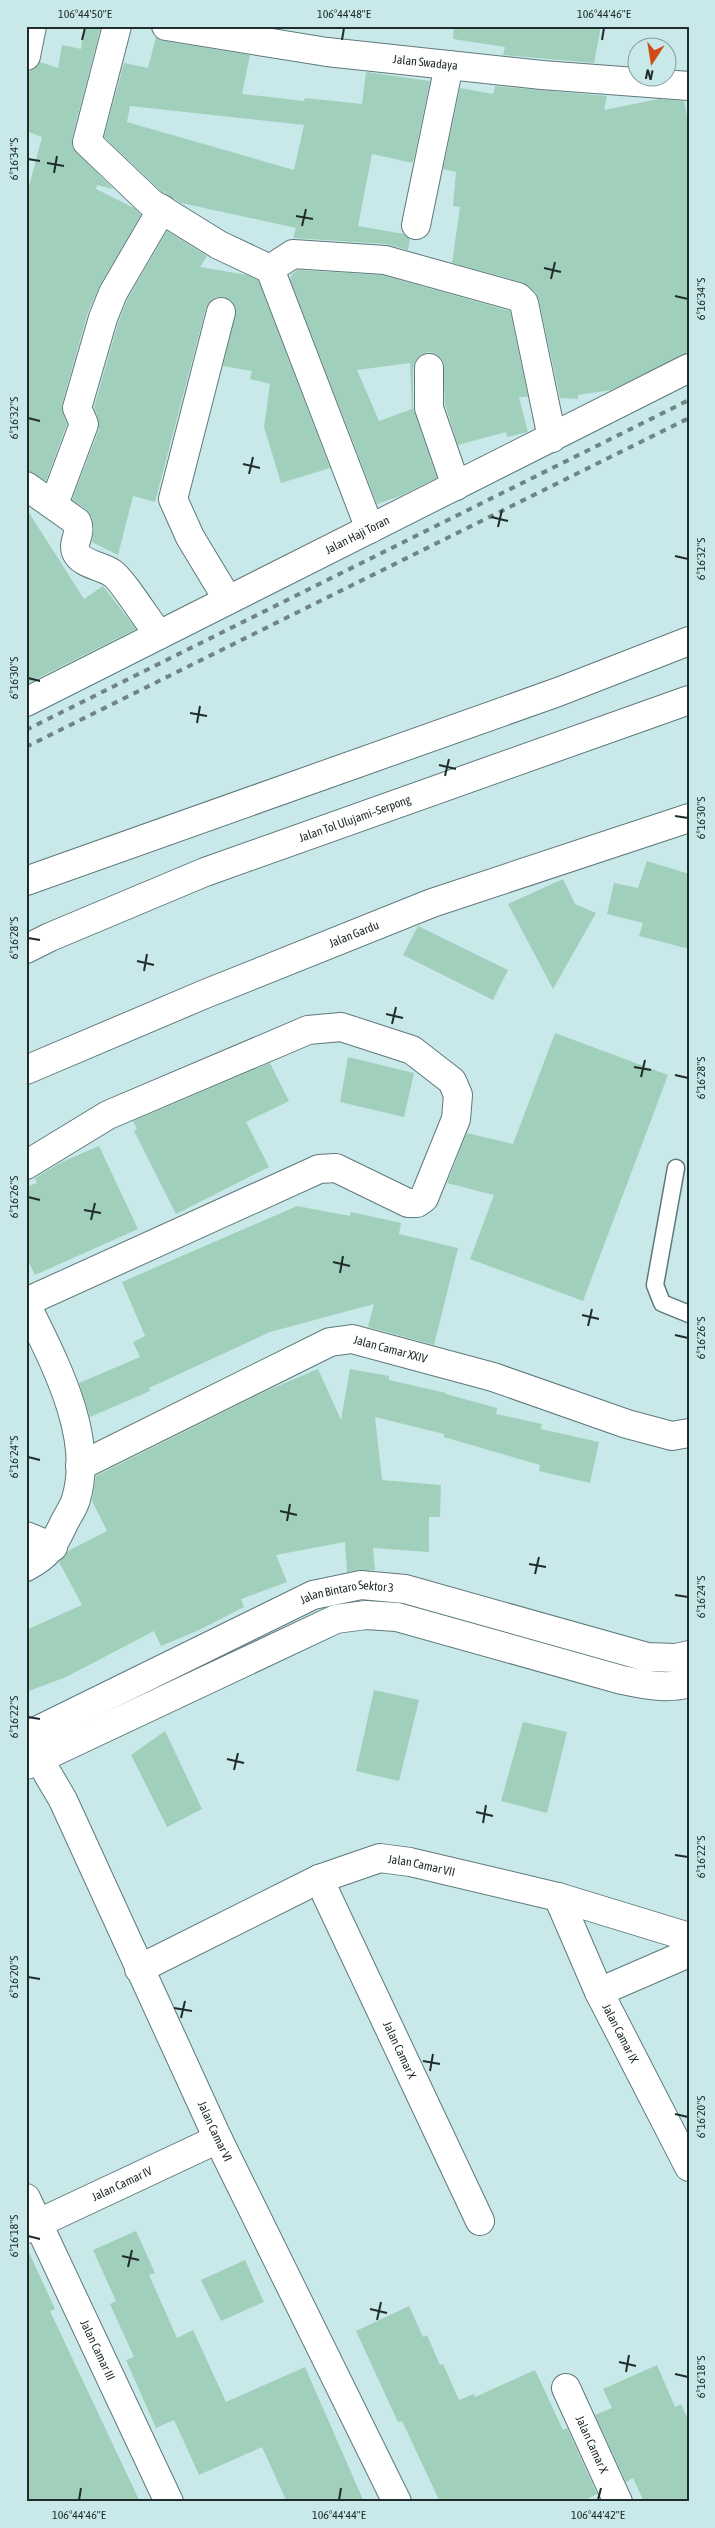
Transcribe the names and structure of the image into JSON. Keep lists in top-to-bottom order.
{
  "streets": {
    "main road": [
      "Jalan Swadaya",
      "Jalan Haji Toran",
      "Jalan Tol Ulujami–Serpong",
      "Jalan Gardu",
      "Jalan Camar XXIV",
      "Jalan Bintaro Sektor 3",
      "Jalan Camar VII",
      "Jalan Camar IX",
      "Jalan Camar X",
      "Jalan Camar VI",
      "Jalan Camar IV",
      "Jalan Camar III"
    ]
  },
  "crossings": [
    ["Jalan Bintaro Sektor 3", "Jalan Camar VI"],
    ["Jalan Camar VII", "Jalan Camar IX"],
    ["Jalan Camar VII", "Jalan Camar X"],
    ["Jalan Camar VII", "Jalan Camar VI"],
    ["Jalan Camar VI", "Jalan Camar IV"],
    ["Jalan Camar IV", "Jalan Camar III"]
  ],
  "north": "bottom",
  "coordinates": [
    "106°44'50\"E",
    "106°44'48\"E",
    "106°44'46\"E",
    "6°16'34\"S",
    "6°16'32\"S",
    "6°16'30\"S",
    "6°16'28\"S",
    "6°16'26\"S",
    "6°16'24\"S",
    "6°16'22\"S",
    "6°16'20\"S",
    "6°16'18\"S",
    "106°44'44\"E",
    "106°44'42\"E"
  ]
}
